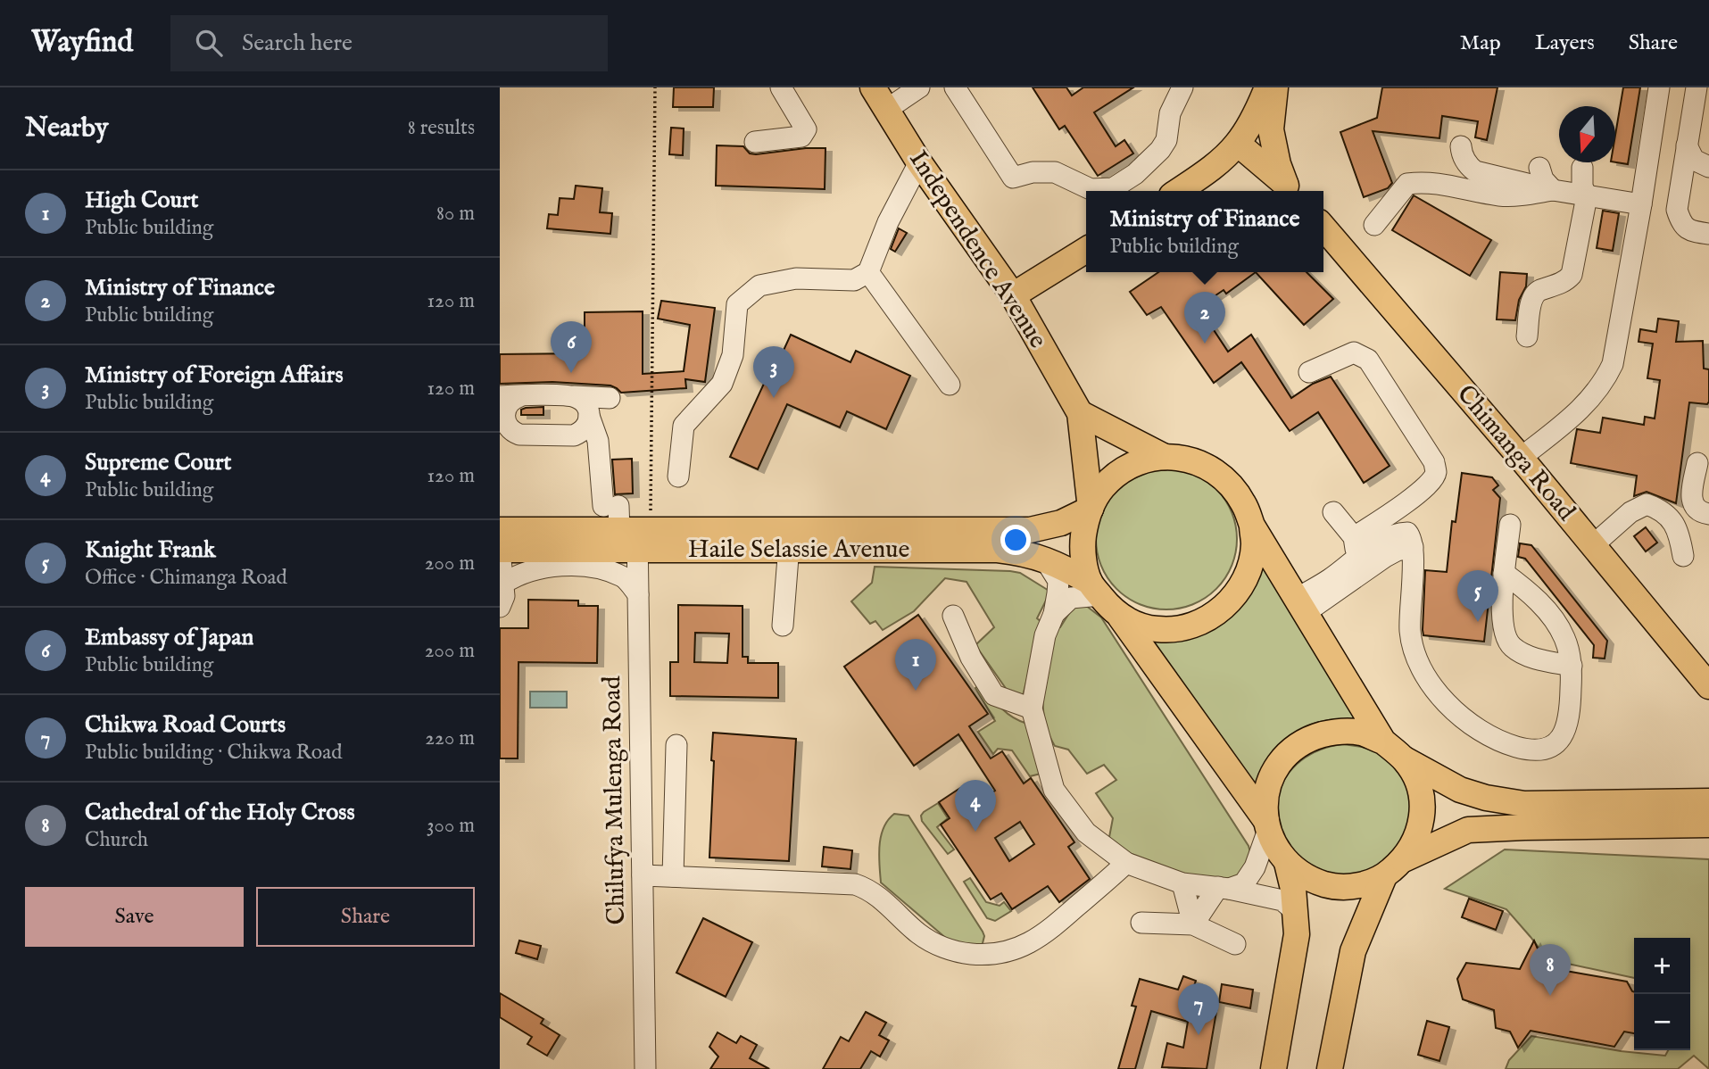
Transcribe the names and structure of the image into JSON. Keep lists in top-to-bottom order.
{
  "streets": {
    "main road": ["Independence Avenue", "Chimanga Road", "Haile Selassie Avenue"],
    "street": ["Chilufya Mulenga Road"]
  },
  "crossings": [
    ["Independence Avenue", "Haile Selassie Avenue"],
    ["Haile Selassie Avenue", "Chilufya Mulenga Road"]
  ],
  "north": "bottom",
  "page": {
    "header": "Wayfind",
    "search": "Search here",
    "nav": ["Map", "Layers", "Share"],
    "heading": ["Nearby", "8 results"],
    "list": [
      {
        "mark": "1",
        "name": "High Court",
        "note": "Public building",
        "value": "80 m"
      },
      {
        "mark": "2",
        "name": "Ministry of Finance",
        "note": "Public building",
        "value": "120 m"
      },
      {
        "mark": "3",
        "name": "Ministry of Foreign Affairs",
        "note": "Public building",
        "value": "120 m"
      },
      {
        "mark": "4",
        "name": "Supreme Court",
        "note": "Public building",
        "value": "120 m"
      },
      {
        "mark": "5",
        "name": "Knight Frank",
        "note": "Office · Chimanga Road",
        "value": "200 m"
      },
      {
        "mark": "6",
        "name": "Embassy of Japan",
        "note": "Public building",
        "value": "200 m"
      },
      {
        "mark": "7",
        "name": "Chikwa Road Courts",
        "note": "Public building · Chikwa Road",
        "value": "220 m"
      },
      {
        "mark": "8",
        "name": "Cathedral of the Holy Cross",
        "note": "Church",
        "value": "300 m"
      }
    ],
    "popup": ["Ministry of Finance", "Public building"],
    "pins": [
      "2",
      "6",
      "3",
      "5",
      "1",
      "4",
      "8",
      "7"
    ],
    "buttons": ["Save", "Share"],
    "map_buttons": ["+", "−"]
  }
}
